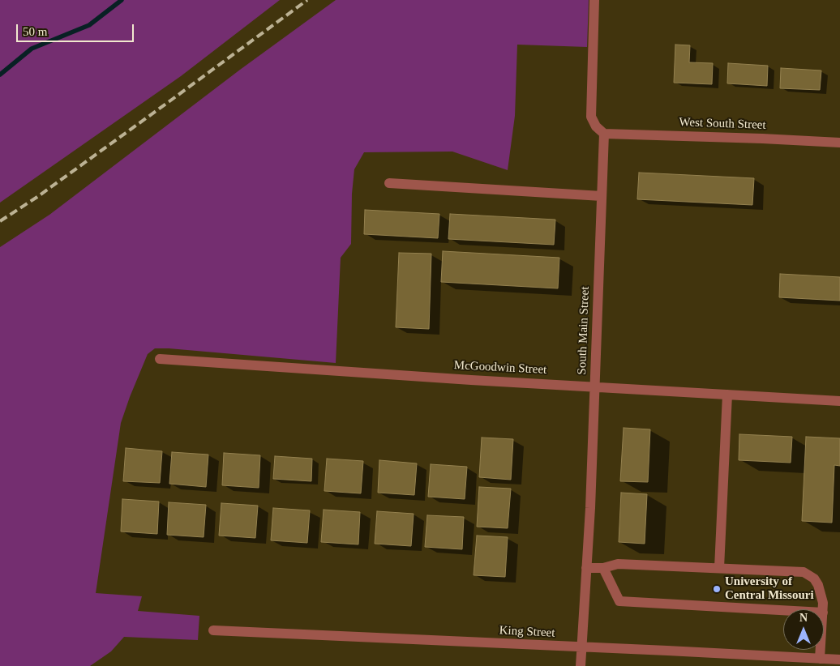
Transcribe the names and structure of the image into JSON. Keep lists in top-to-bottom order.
{
  "streets": {
    "street": [
      "West South Street",
      "South Main Street",
      "McGoodwin Street",
      "King Street"
    ]
  },
  "crossings": [
    ["West South Street", "South Main Street"],
    ["South Main Street", "McGoodwin Street"],
    ["South Main Street", "King Street"]
  ],
  "places": ["University of Central Missouri"],
  "scale_bar": "50 m",
  "north": "top"
}
